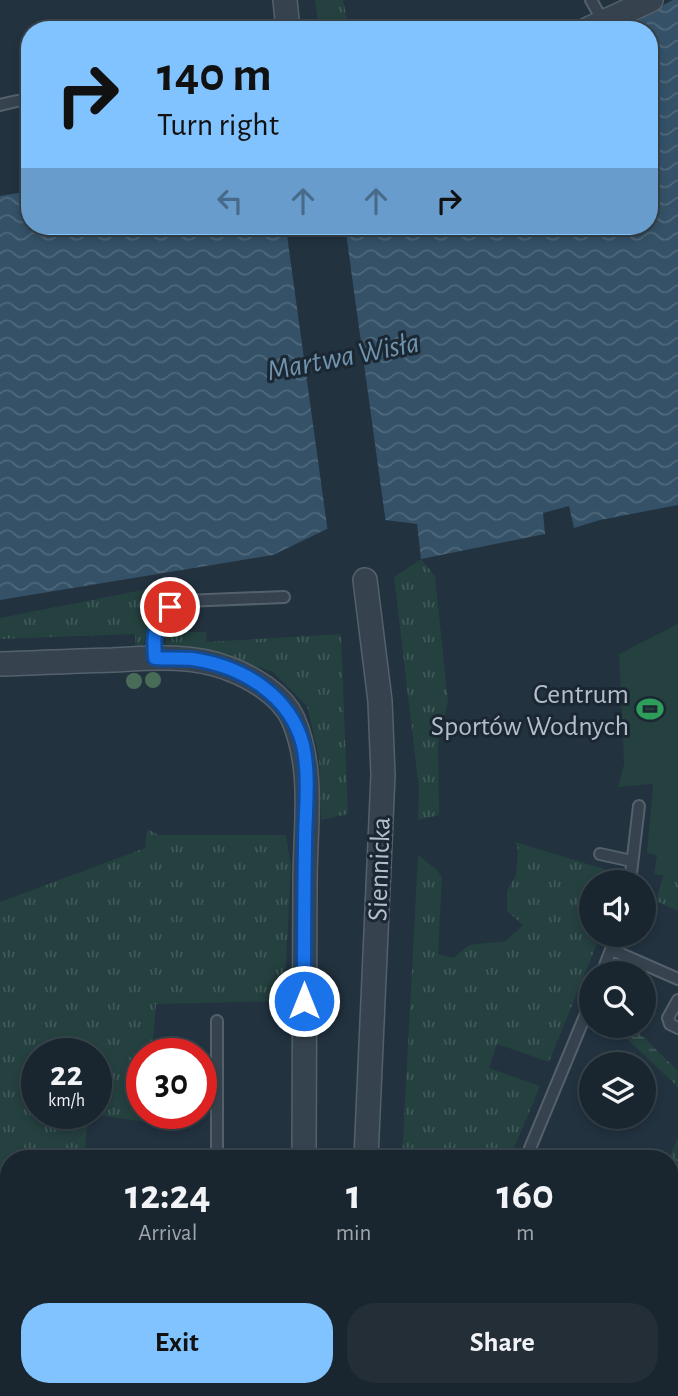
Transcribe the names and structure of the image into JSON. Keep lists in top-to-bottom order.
{
  "streets": {
    "street": ["Siennicka"]
  },
  "water": ["Martwa Wisła"],
  "places": {
    "sports": ["Centrum Sportów Wodnych"]
  },
  "page": {
    "turn": ["140 m", "Turn right"],
    "speed": "22 km/h",
    "limit": "30",
    "eta": [
      "12:24",
      "Arrival",
      "1",
      "min",
      "160",
      "m"
    ],
    "buttons": ["Exit", "Share"]
  }
}
